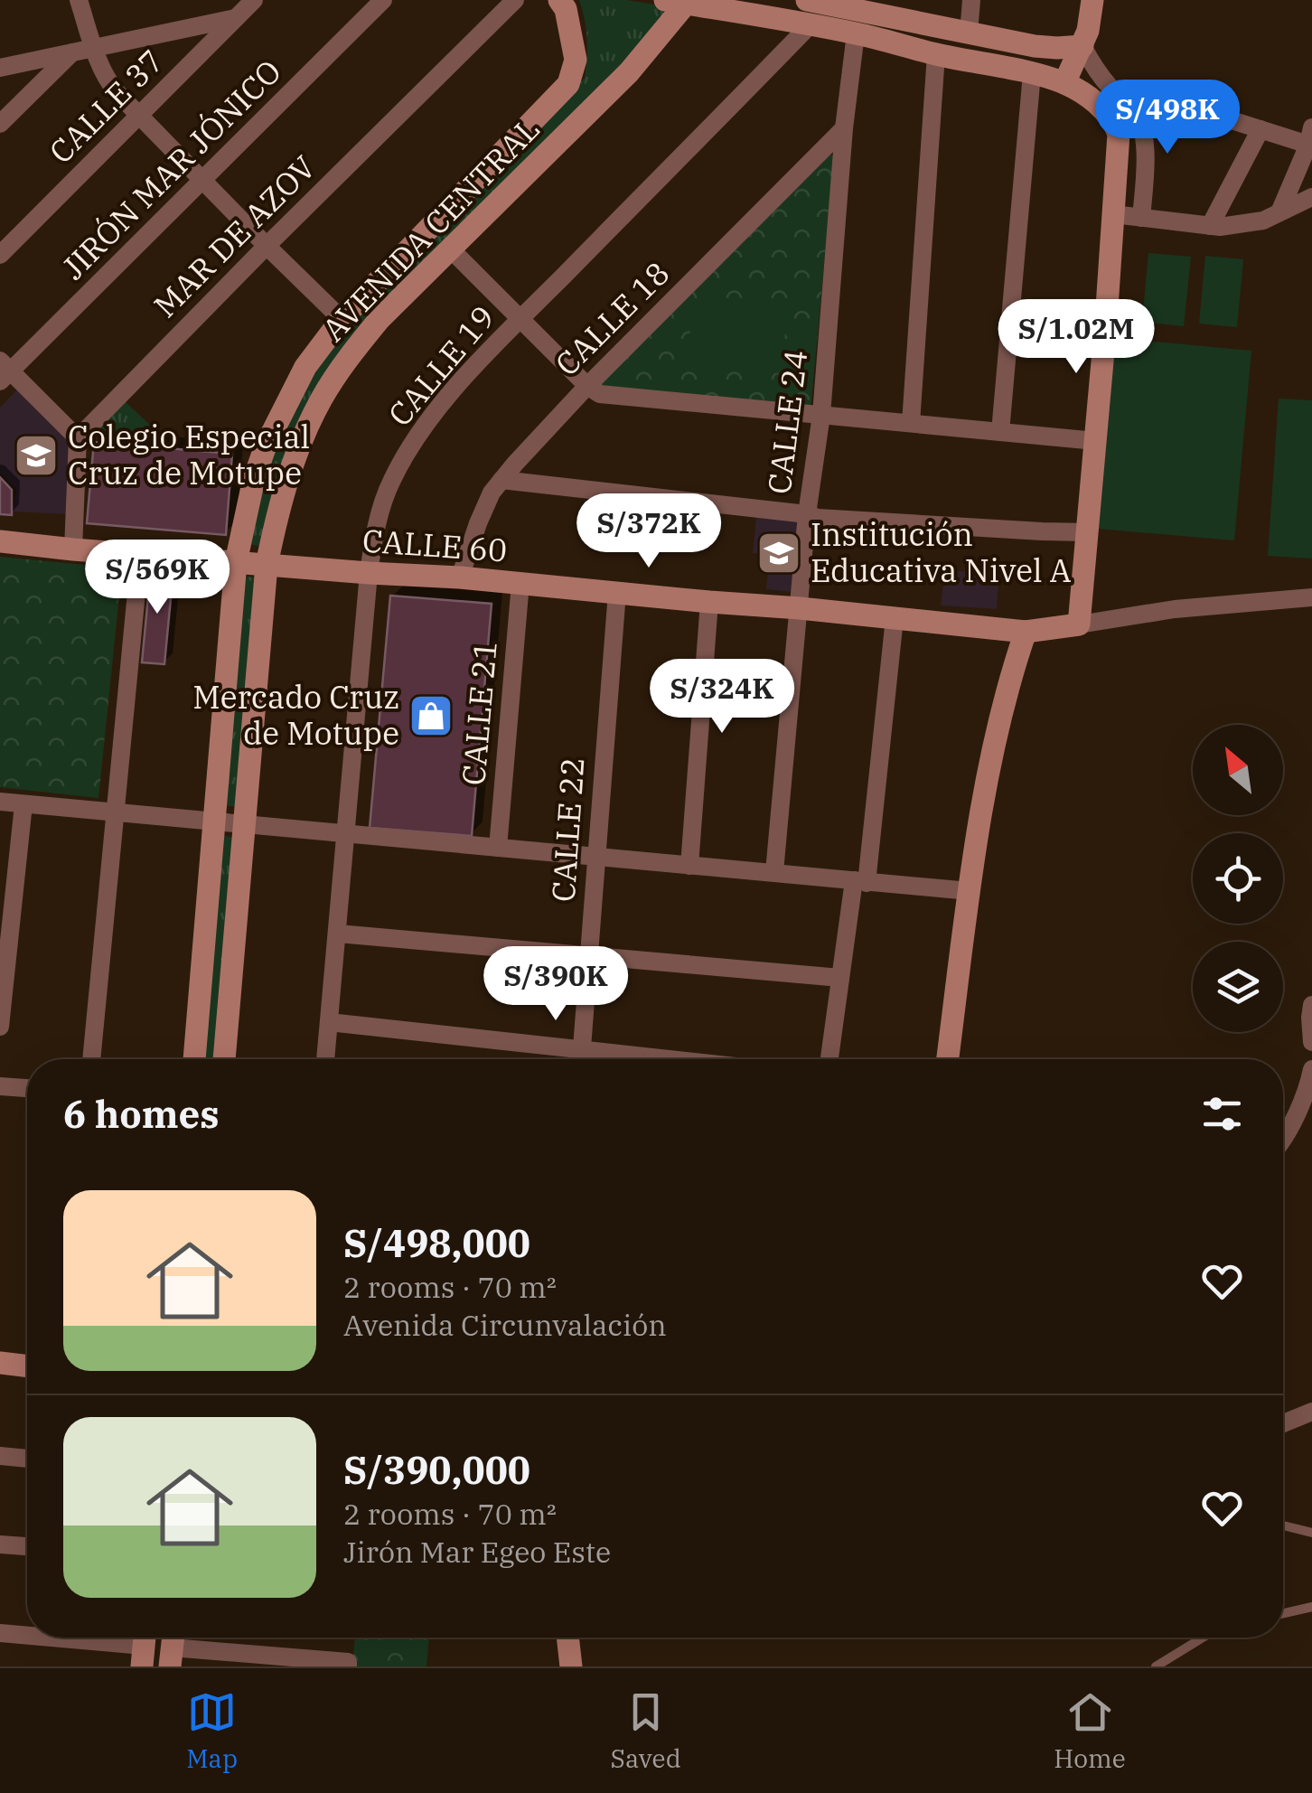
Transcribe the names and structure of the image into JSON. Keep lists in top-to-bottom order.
{
  "streets": {
    "street": [
      "CALLE 37",
      "JIRÓN MAR JÓNICO",
      "AVENIDA CENTRAL",
      "MAR DE AZOV",
      "CALLE 18",
      "CALLE 19",
      "CALLE 24",
      "CALLE 60",
      "CALLE 21",
      "CALLE 22"
    ]
  },
  "crossings": [
    ["AVENIDA CENTRAL", "CALLE 60"],
    ["CALLE 18", "CALLE 24"],
    ["CALLE 18", "CALLE 60"],
    ["CALLE 19", "CALLE 60"],
    ["CALLE 24", "CALLE 60"],
    ["CALLE 60", "CALLE 21"],
    ["CALLE 60", "CALLE 22"]
  ],
  "places": {
    "school or university": ["Colegio Especial Cruz de Motupe", "Institución Educativa Nivel A"],
    "shop": ["Mercado Cruz de Motupe"]
  },
  "north": "top left",
  "page": {
    "price": [
      "S/498K",
      "S/1.02M",
      "S/372K",
      "S/569K",
      "S/324K",
      "S/390K"
    ],
    "heading": "6 homes",
    "list": [
      {
        "name": "S/498,000",
        "note": "2 rooms · 70 m² · Avenida Circunvalación"
      },
      {
        "name": "S/390,000",
        "note": "2 rooms · 70 m² · Jirón Mar Egeo Este"
      }
    ],
    "tabs": ["Map", "Saved", "Home"]
  }
}
